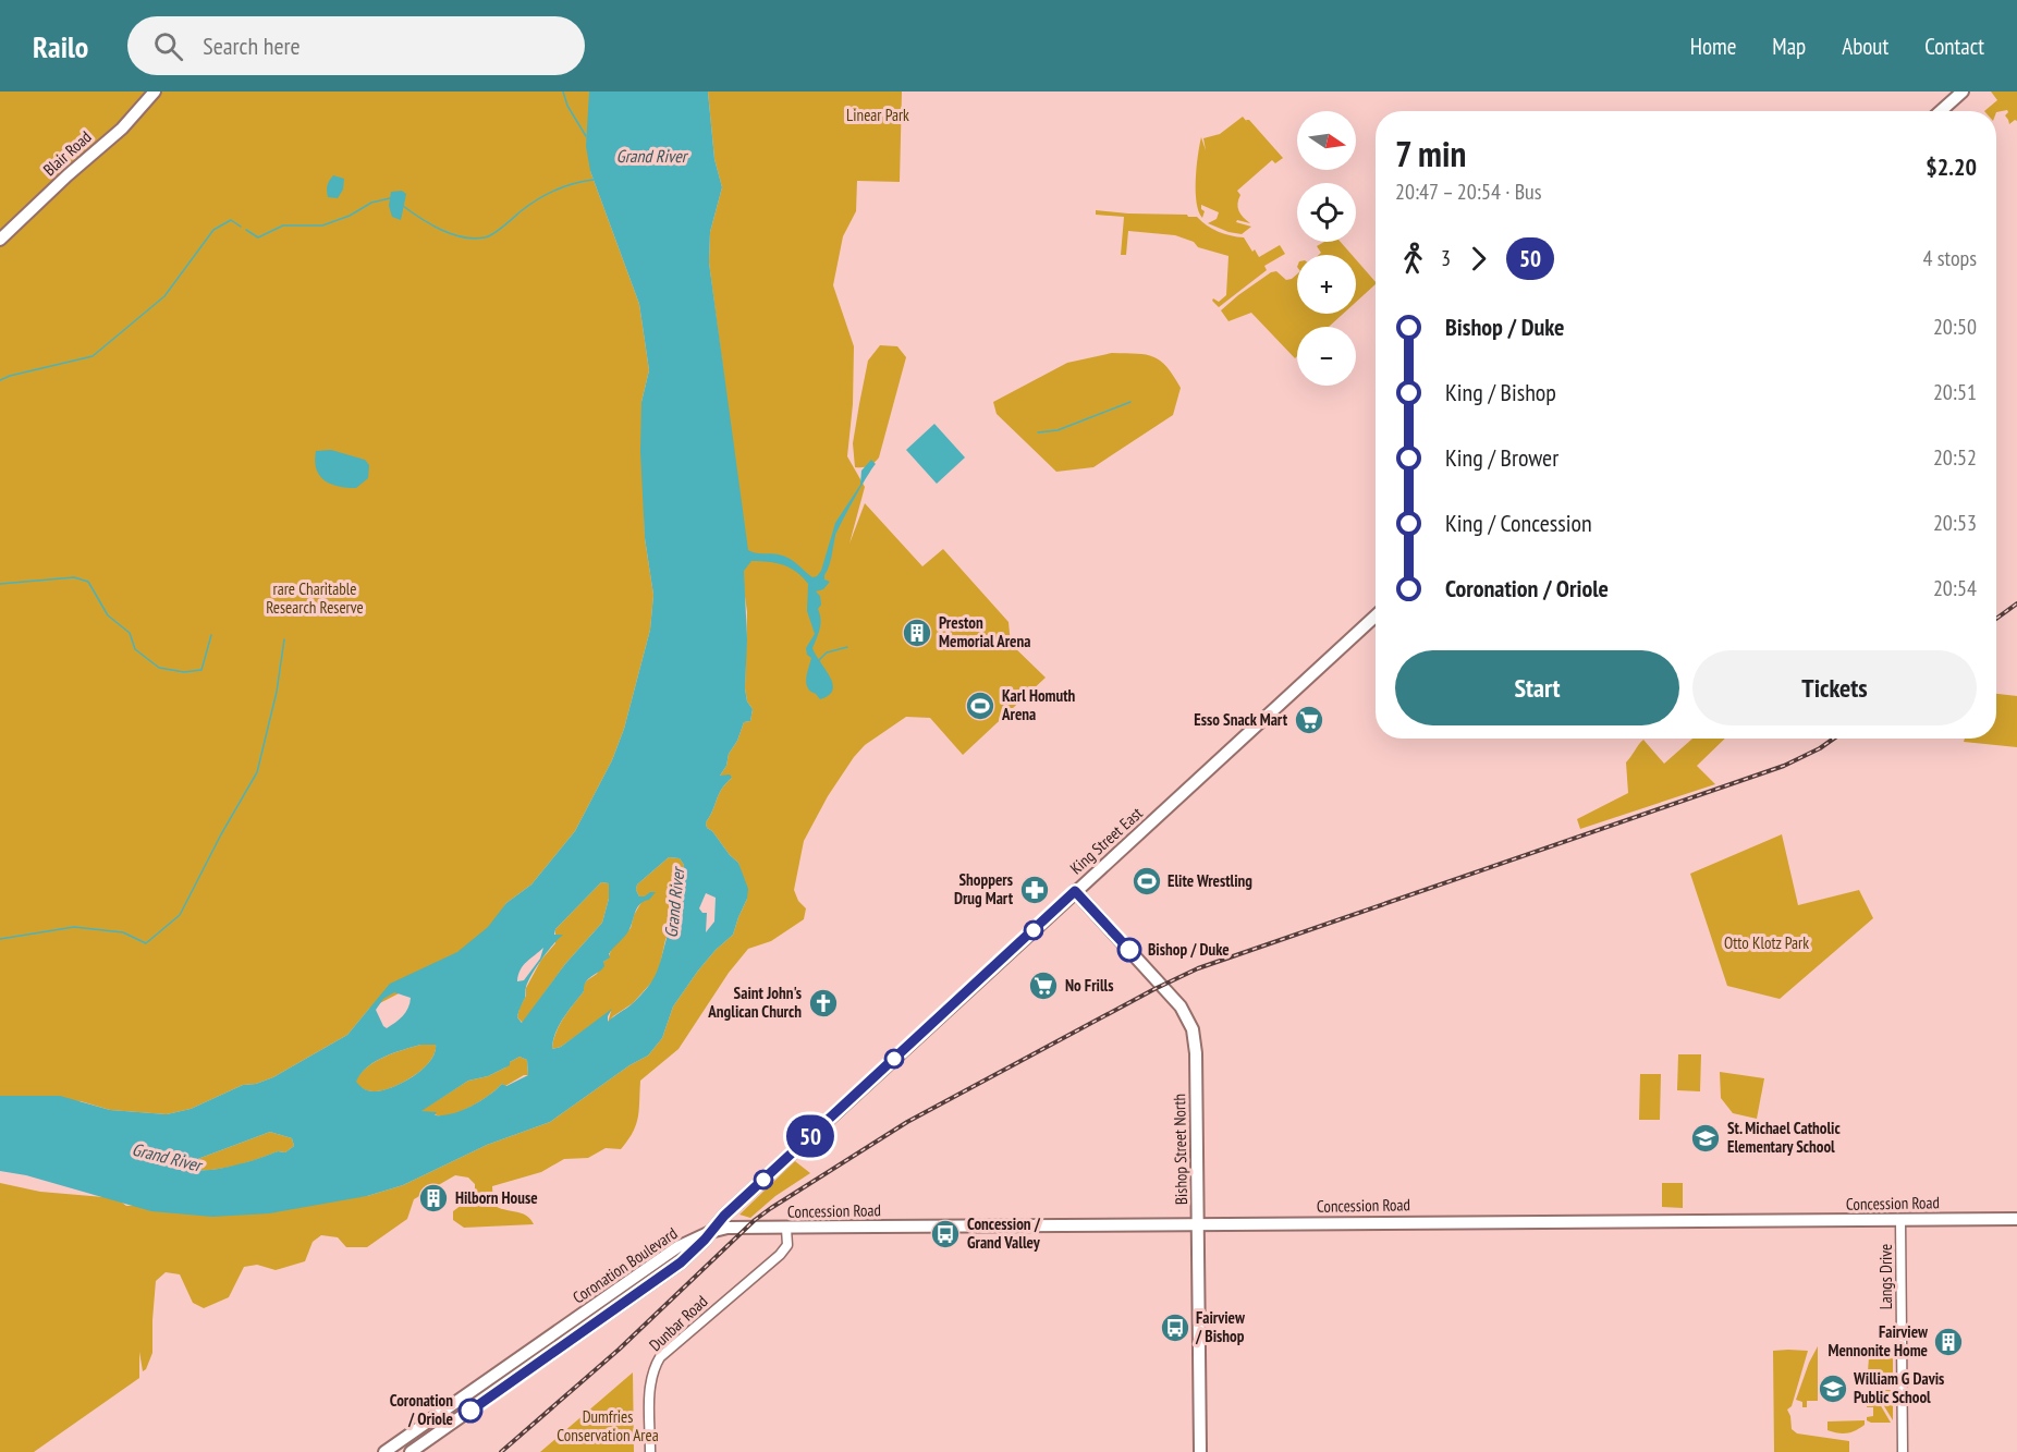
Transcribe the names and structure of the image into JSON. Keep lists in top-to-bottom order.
{
  "streets": {
    "main road": [
      "Blair Road",
      "King Street East",
      "Bishop Street North",
      "Concession Road",
      "Coronation Boulevard"
    ],
    "street": ["Langs Drive", "Dunbar Road"]
  },
  "crossings": [
    ["King Street East", "Bishop Street North"],
    ["King Street East", "Concession Road"],
    ["King Street East", "Coronation Boulevard"],
    ["Bishop Street North", "Concession Road"],
    ["Concession Road", "Coronation Boulevard"],
    ["Concession Road", "Langs Drive"],
    ["Concession Road", "Dunbar Road"]
  ],
  "water": ["Grand River"],
  "parks": [
    "Linear Park",
    "rare Charitable Research Reserve",
    "Otto Klotz Park",
    "Dumfries Conservation Area"
  ],
  "places": {
    "building": ["Preston Memorial Arena", "Hilborn House", "Fairview Mennonite Home"],
    "sports": ["Karl Homuth Arena", "Elite Wrestling"],
    "supermarket": ["Esso Snack Mart", "No Frills"],
    "pharmacy": ["Shoppers Drug Mart"],
    "other": ["Bishop / Duke", "Coronation / Oriole"],
    "church": ["Saint John's Anglican Church"],
    "school or university": ["St. Michael Catholic Elementary School", "William G Davis Public School"],
    "bus stop": ["Concession / Grand Valley", "Fairview / Bishop"]
  },
  "lines": ["bus line 50"],
  "north": "right",
  "page": {
    "header": "Railo",
    "search": "Search here",
    "nav": [
      "Home",
      "Map",
      "About",
      "Contact"
    ],
    "on_map": "50",
    "map_buttons": ["+", "−"],
    "heading": ["7 min", "20:47 – 20:54 · Bus", "$2.20"],
    "legs": ["3", "50", "4 stops"],
    "list": [
      {
        "name": "Bishop / Duke",
        "value": "20:50"
      },
      {
        "name": "King / Bishop",
        "value": "20:51"
      },
      {
        "name": "King / Brower",
        "value": "20:52"
      },
      {
        "name": "King / Concession",
        "value": "20:53"
      },
      {
        "name": "Coronation / Oriole",
        "value": "20:54"
      }
    ],
    "buttons": ["Start", "Tickets"]
  }
}
